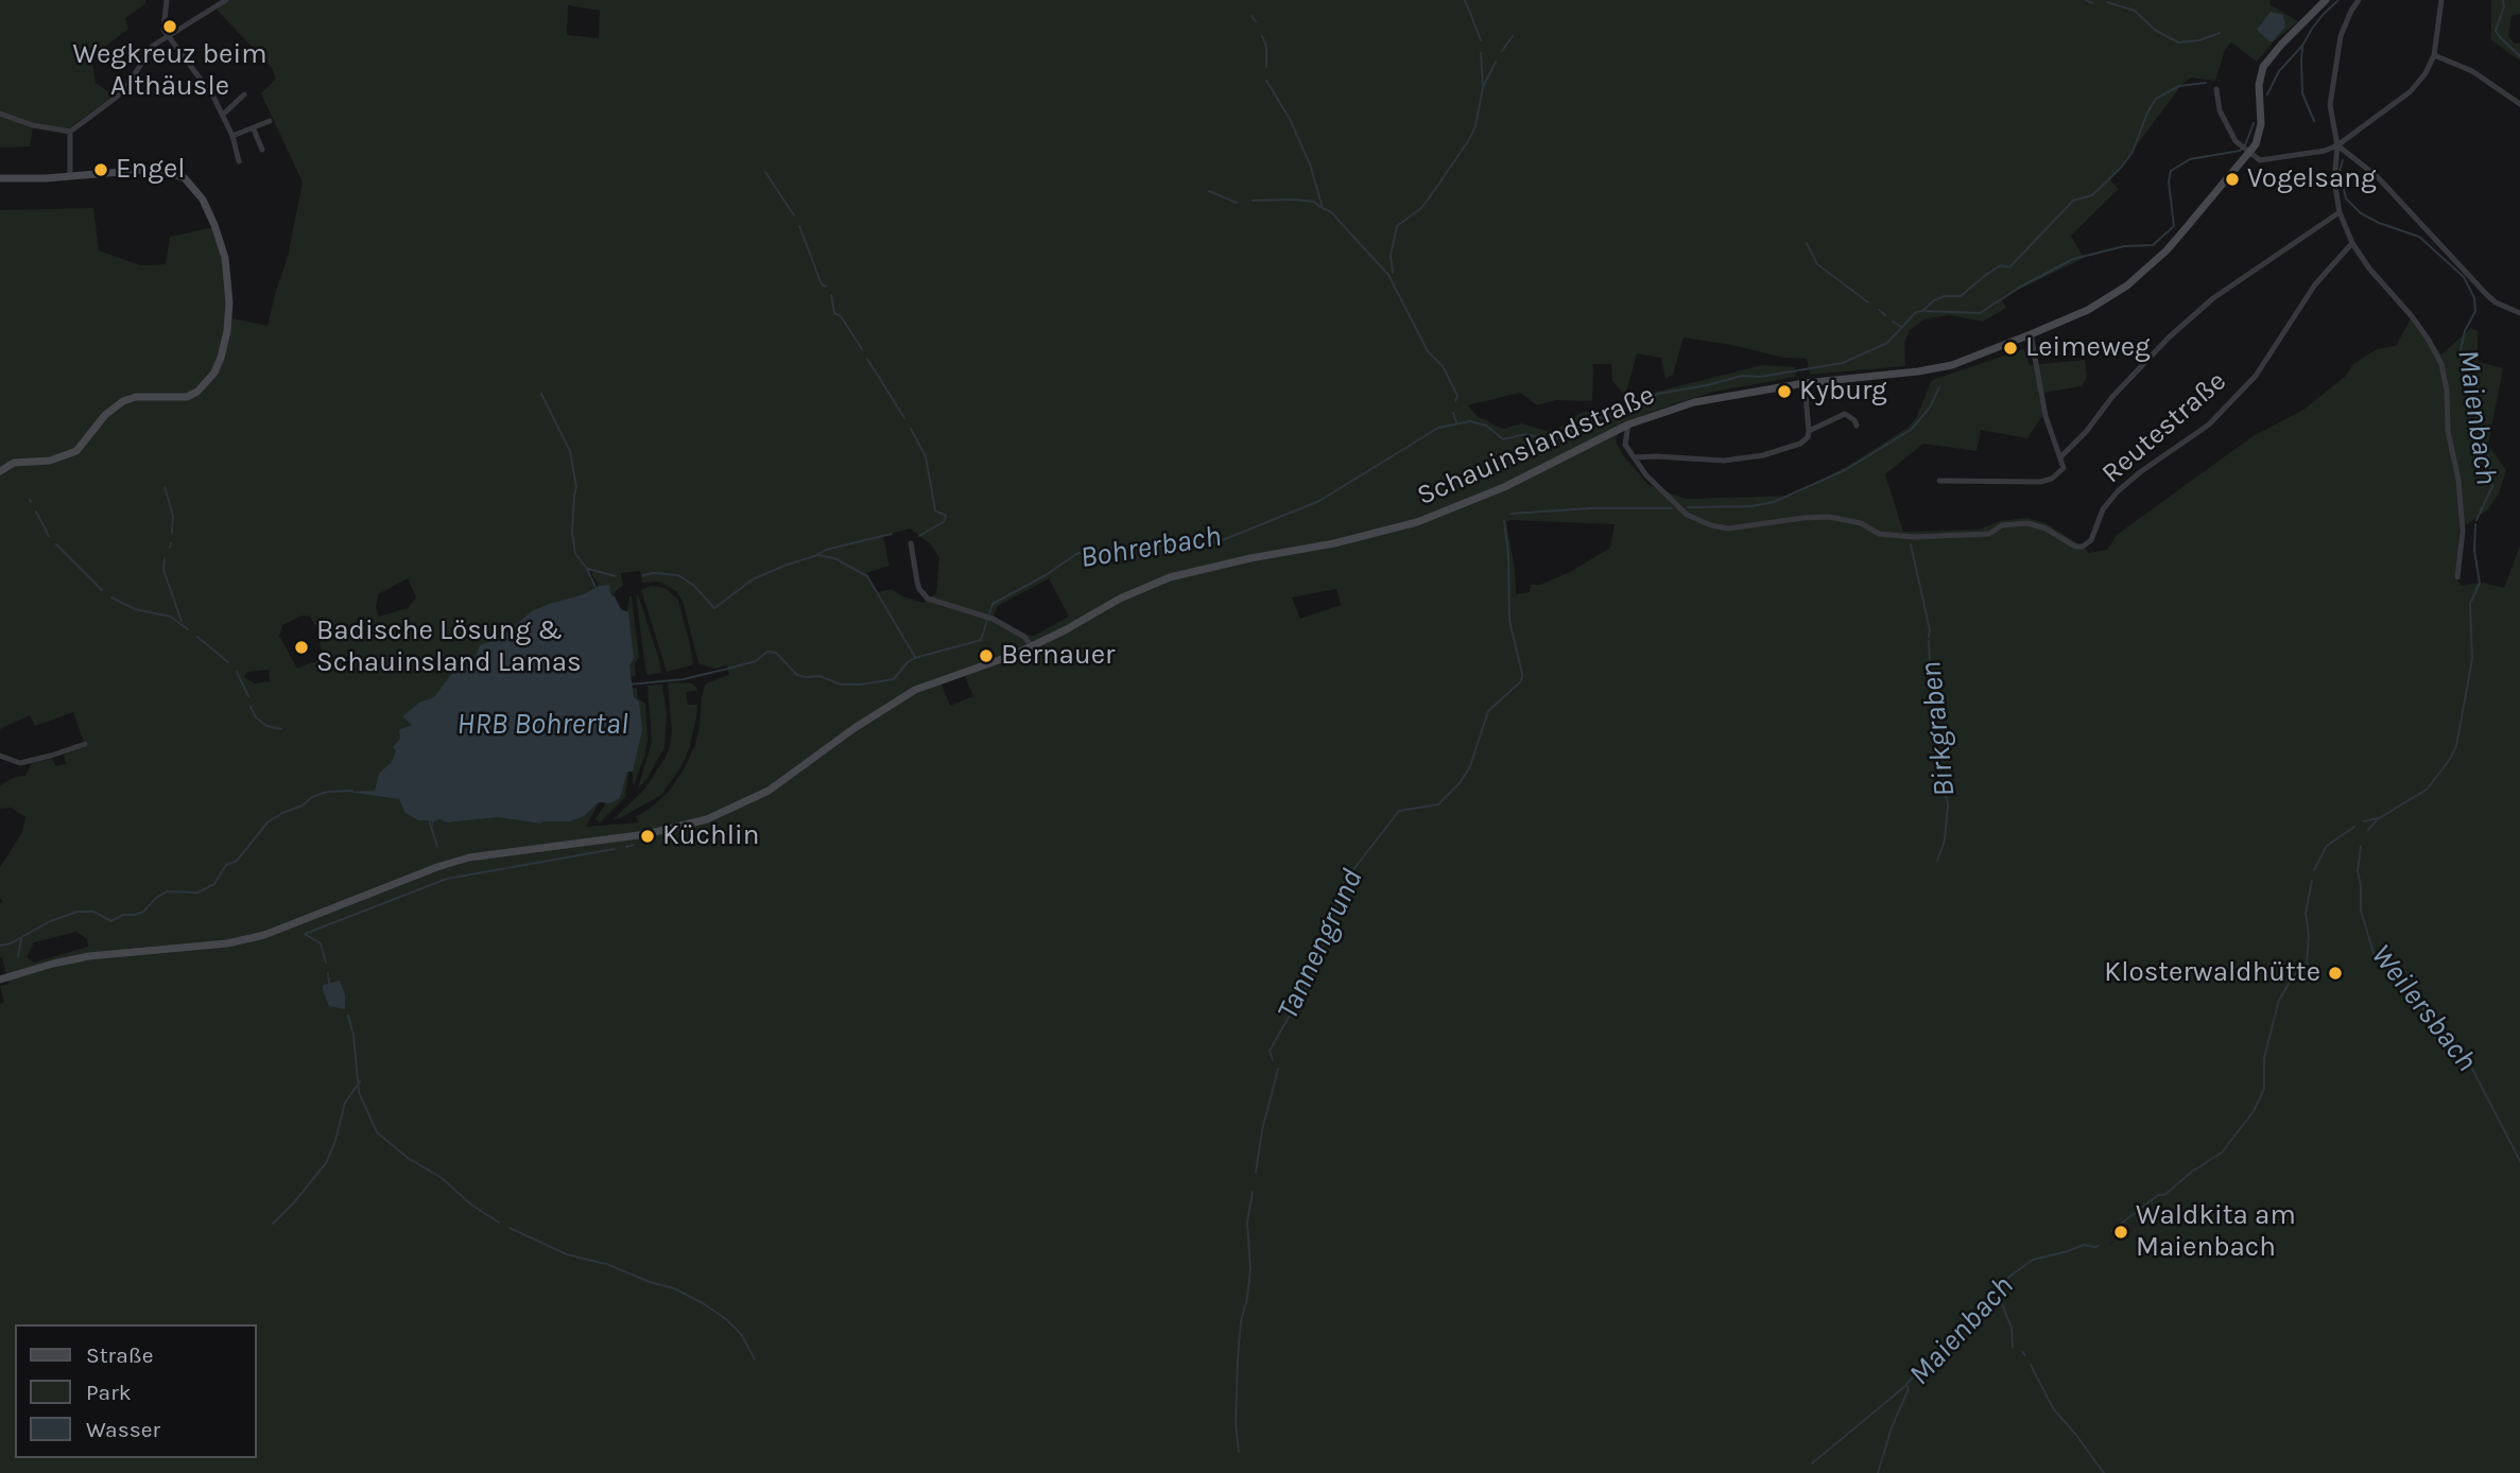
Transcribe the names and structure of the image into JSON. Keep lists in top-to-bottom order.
{
  "streets": {
    "main road": ["Schauinslandstraße"],
    "street": ["Reutestraße"]
  },
  "water": [
    "Maienbach",
    "Bohrerbach",
    "HRB Bohrertal",
    "Birkgraben",
    "Tannengrund",
    "Weilersbach"
  ],
  "places": [
    "Wegkreuz beim Althäusle",
    "Engel",
    "Vogelsang",
    "Leimeweg",
    "Kyburg",
    "Badische Lösung & Schauinsland Lamas",
    "Bernauer",
    "Küchlin",
    "Klosterwaldhütte",
    "Waldkita am Maienbach"
  ],
  "legend": ["Straße", "Park", "Wasser"]
}
